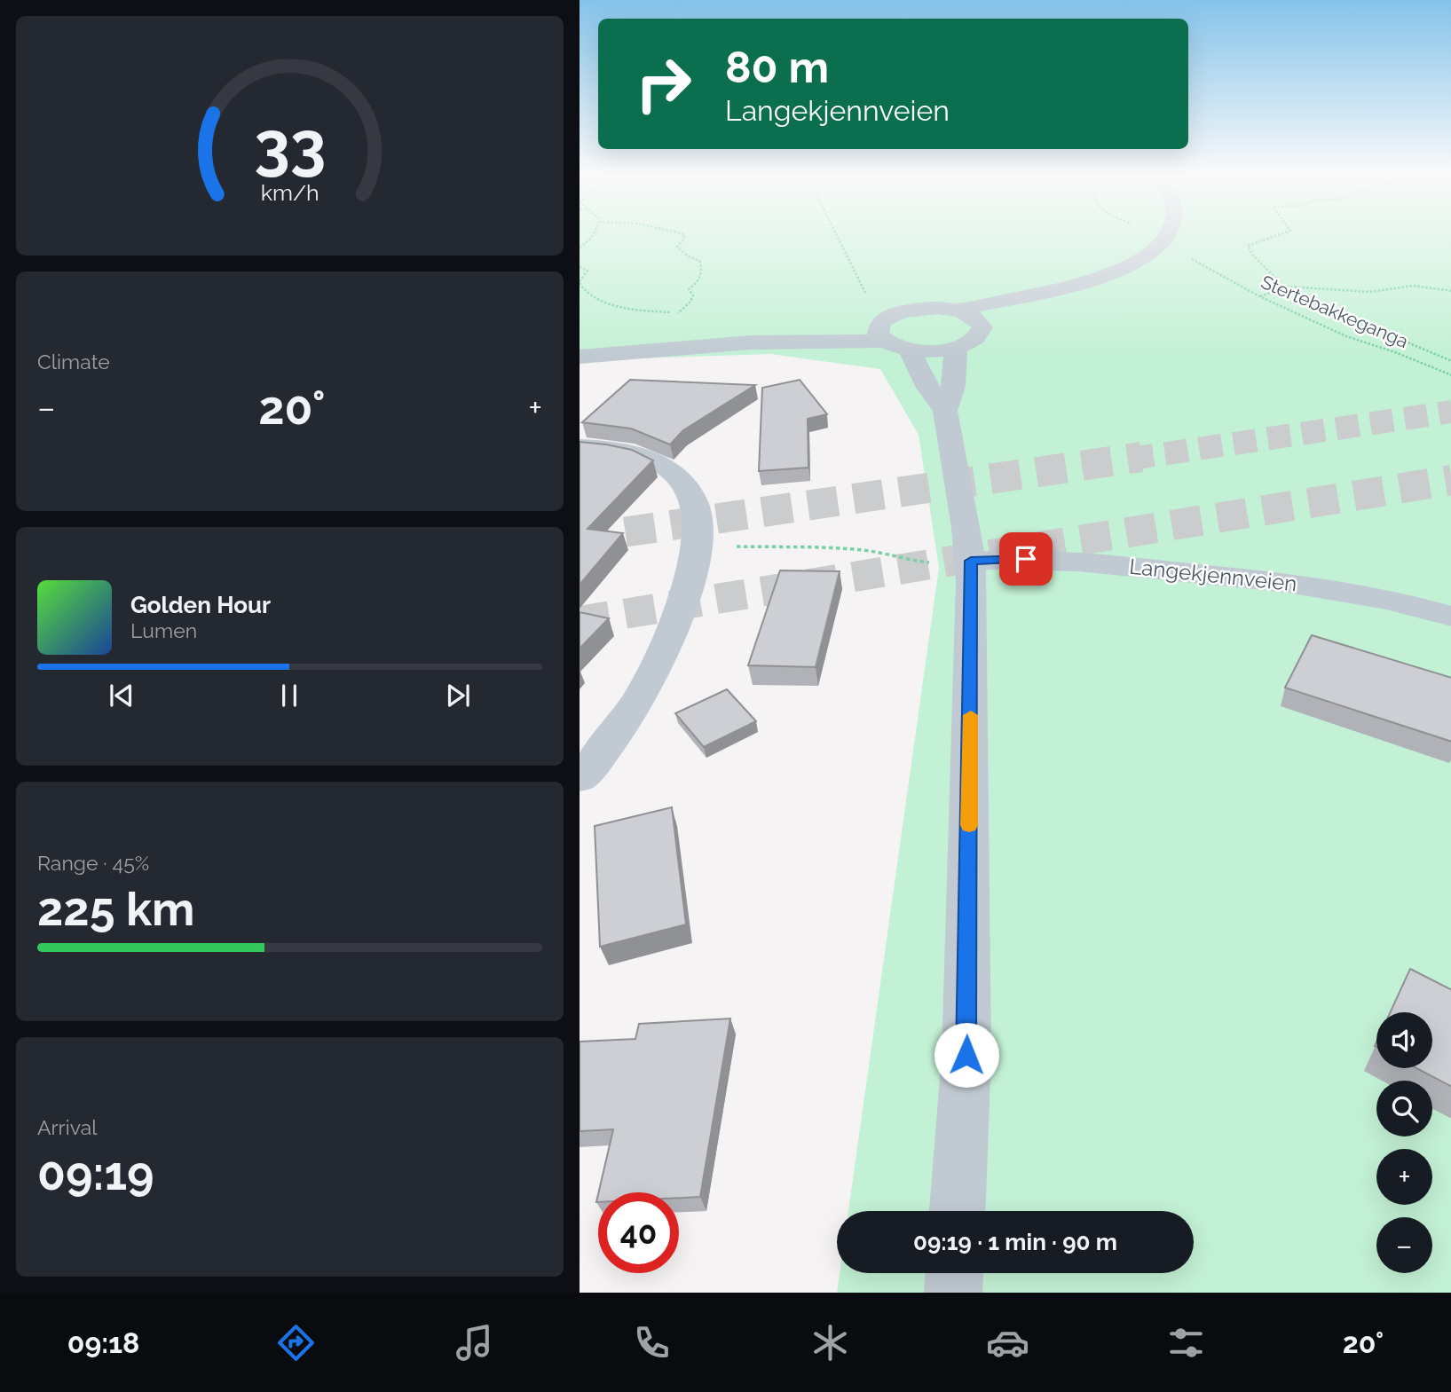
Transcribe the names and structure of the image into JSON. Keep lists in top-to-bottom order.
{
  "streets": {
    "street": ["Langekjennveien"],
    "path": ["Stertebakkeganga"]
  },
  "page": {
    "turn": ["80 m", "Langekjennveien"],
    "tile": [
      "Climate",
      ["Range · 45%", "225 km"],
      ["Arrival", "09:19"]
    ],
    "heat": ["−", "20°", "+"],
    "song": ["Golden Hour", "Lumen"],
    "map_buttons": ["+", "−"],
    "limit": "40",
    "trip": "09:19 · 1 min · 90 m",
    "tabs": ["09:18", "20°"],
    "gauge": ["33", "km/h"]
  }
}
